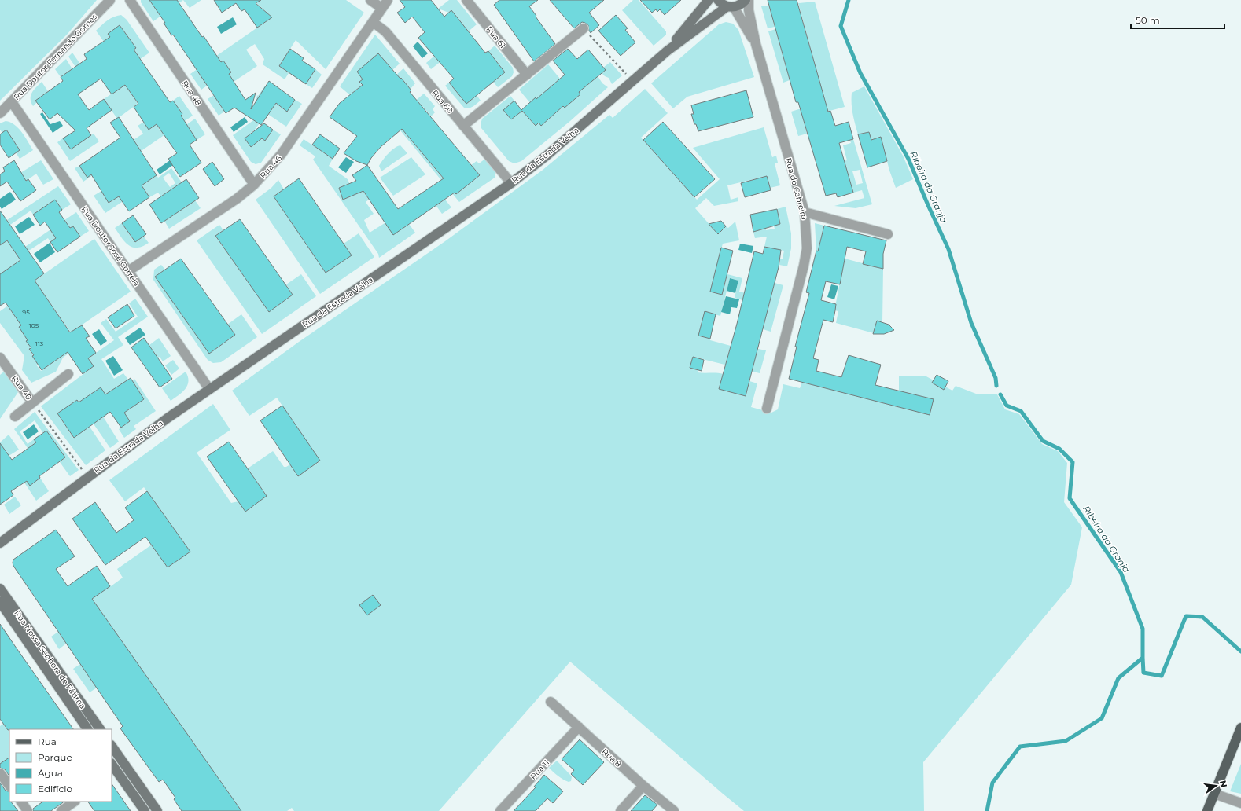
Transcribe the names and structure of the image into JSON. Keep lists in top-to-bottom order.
{
  "streets": {
    "street": [
      "Rua 61",
      "Rua Doutor Fernando Gomes",
      "Rua 48",
      "Rua 60",
      "Rua da Estrada Velha",
      "Rua 46",
      "Rua do Cabreiro",
      "Rua Doutor José Correia",
      "Rua 40",
      "Rua Nossa Senhora de Fátima",
      "Rua 8",
      "Rua 11"
    ]
  },
  "crossings": [
    ["Rua Doutor Fernando Gomes", "Rua Doutor José Correia"],
    ["Rua 48", "Rua 46"],
    ["Rua 60", "Rua da Estrada Velha"],
    ["Rua 60", "Rua 46"],
    ["Rua da Estrada Velha", "Rua Doutor José Correia"],
    ["Rua 46", "Rua Doutor José Correia"],
    ["Rua 8", "Rua 11"]
  ],
  "water": ["Ribeira da Granja"],
  "house_numbers": ["95", "105", "113"],
  "legend": [
    "Rua",
    "Parque",
    "Água",
    "Edifício"
  ],
  "scale_bar": "50 m",
  "north": "right"
}
